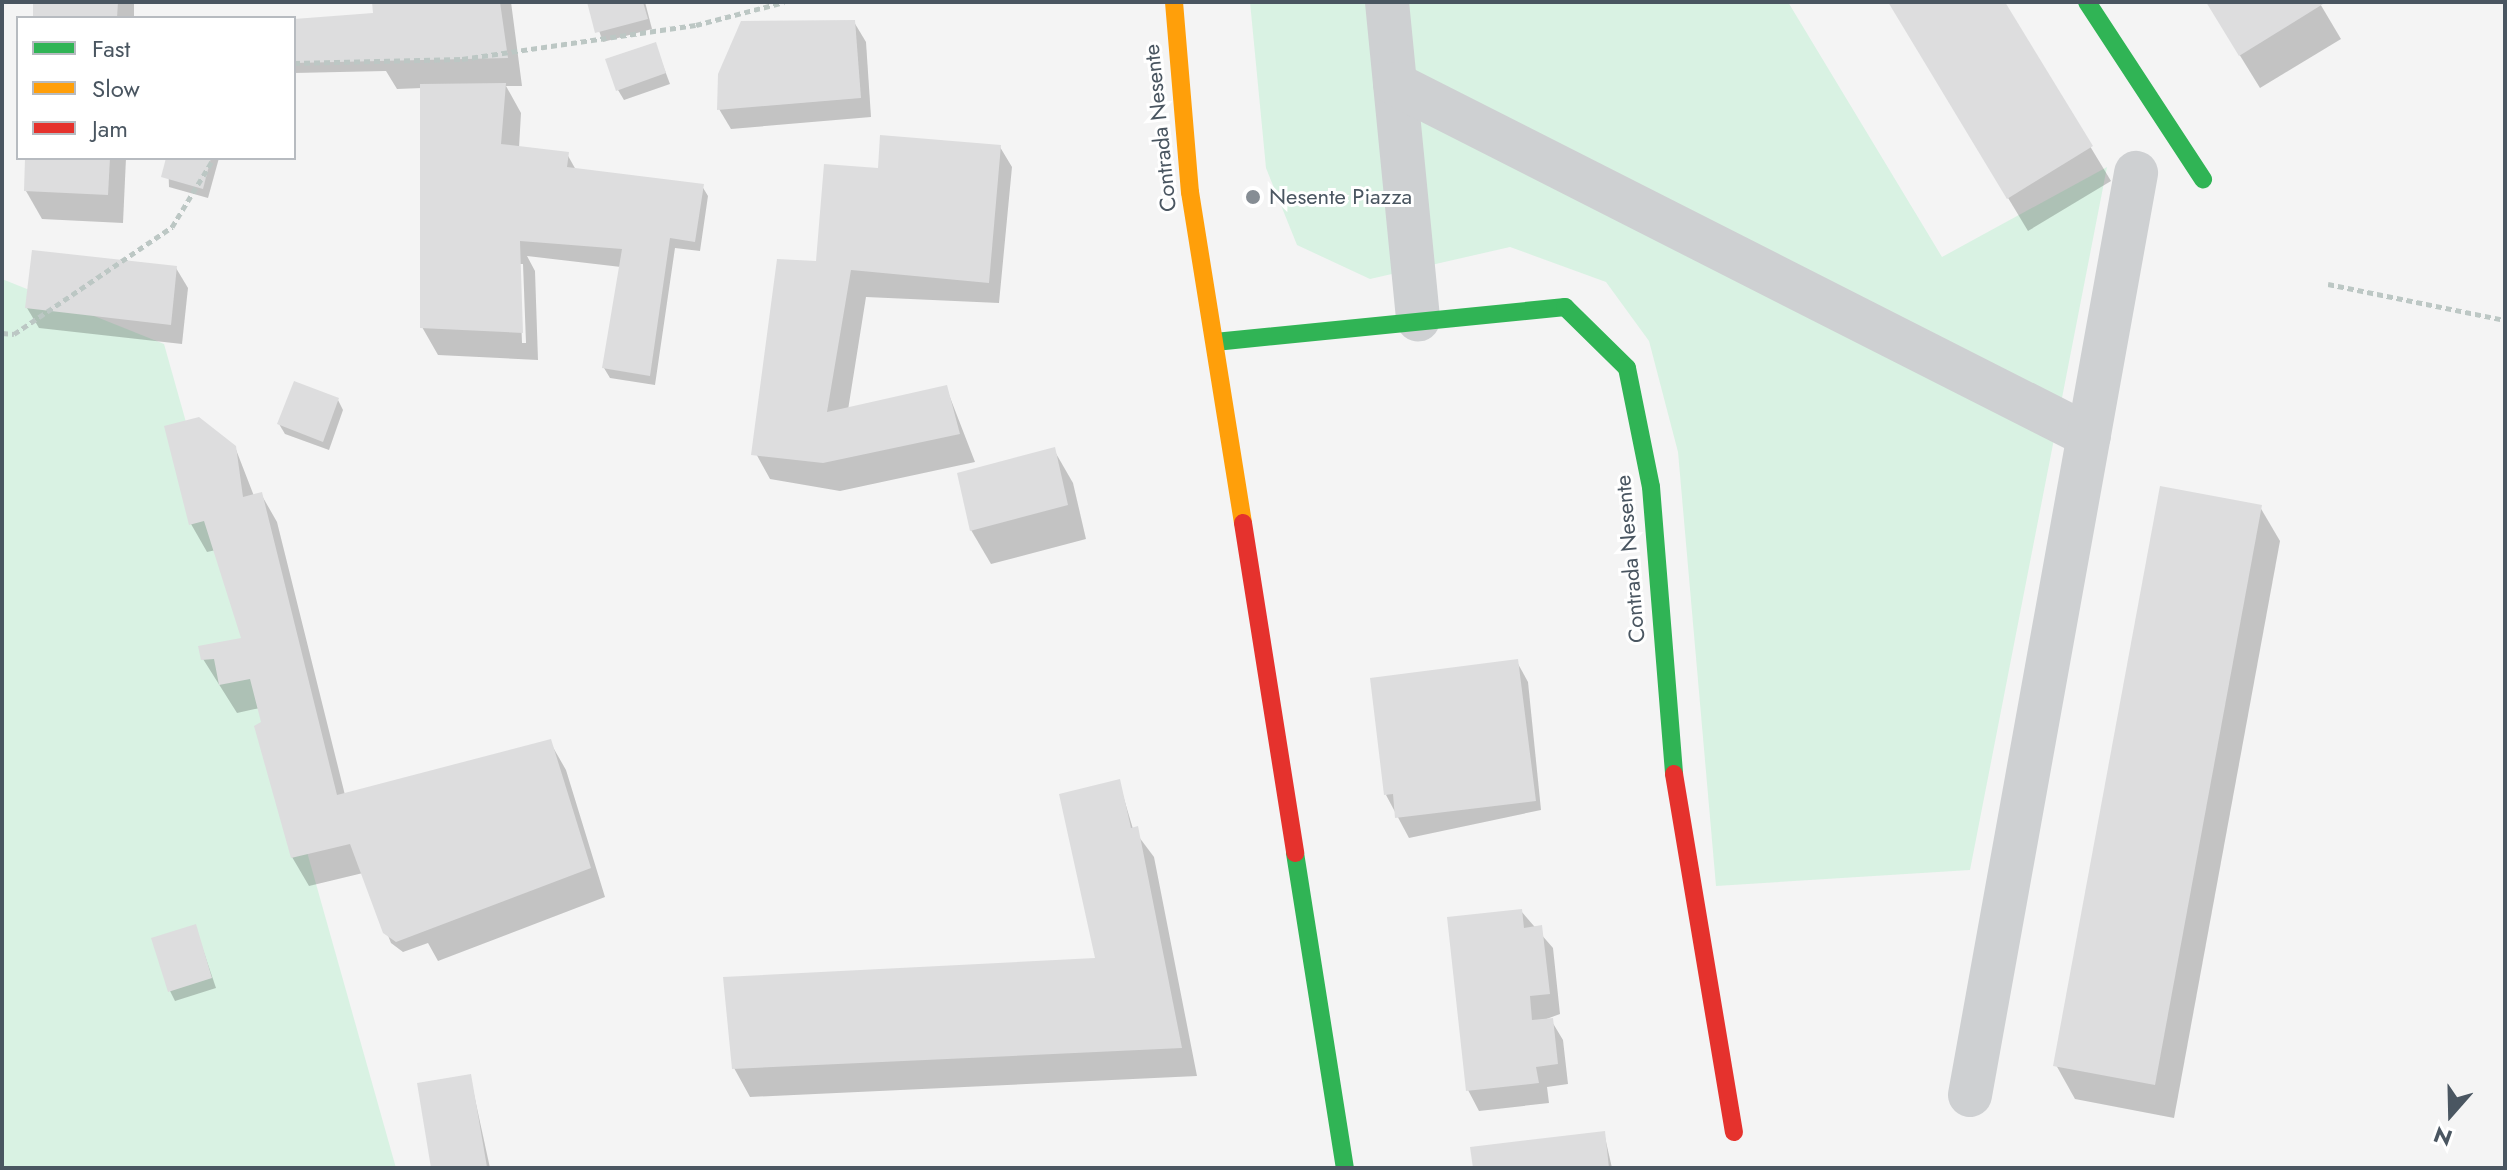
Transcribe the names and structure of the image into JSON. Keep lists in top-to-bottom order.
{
  "streets": {
    "street": ["Contrada Nesente"]
  },
  "places": ["Nesente Piazza"],
  "legend": ["Fast", "Slow", "Jam"],
  "north": "bottom"
}
